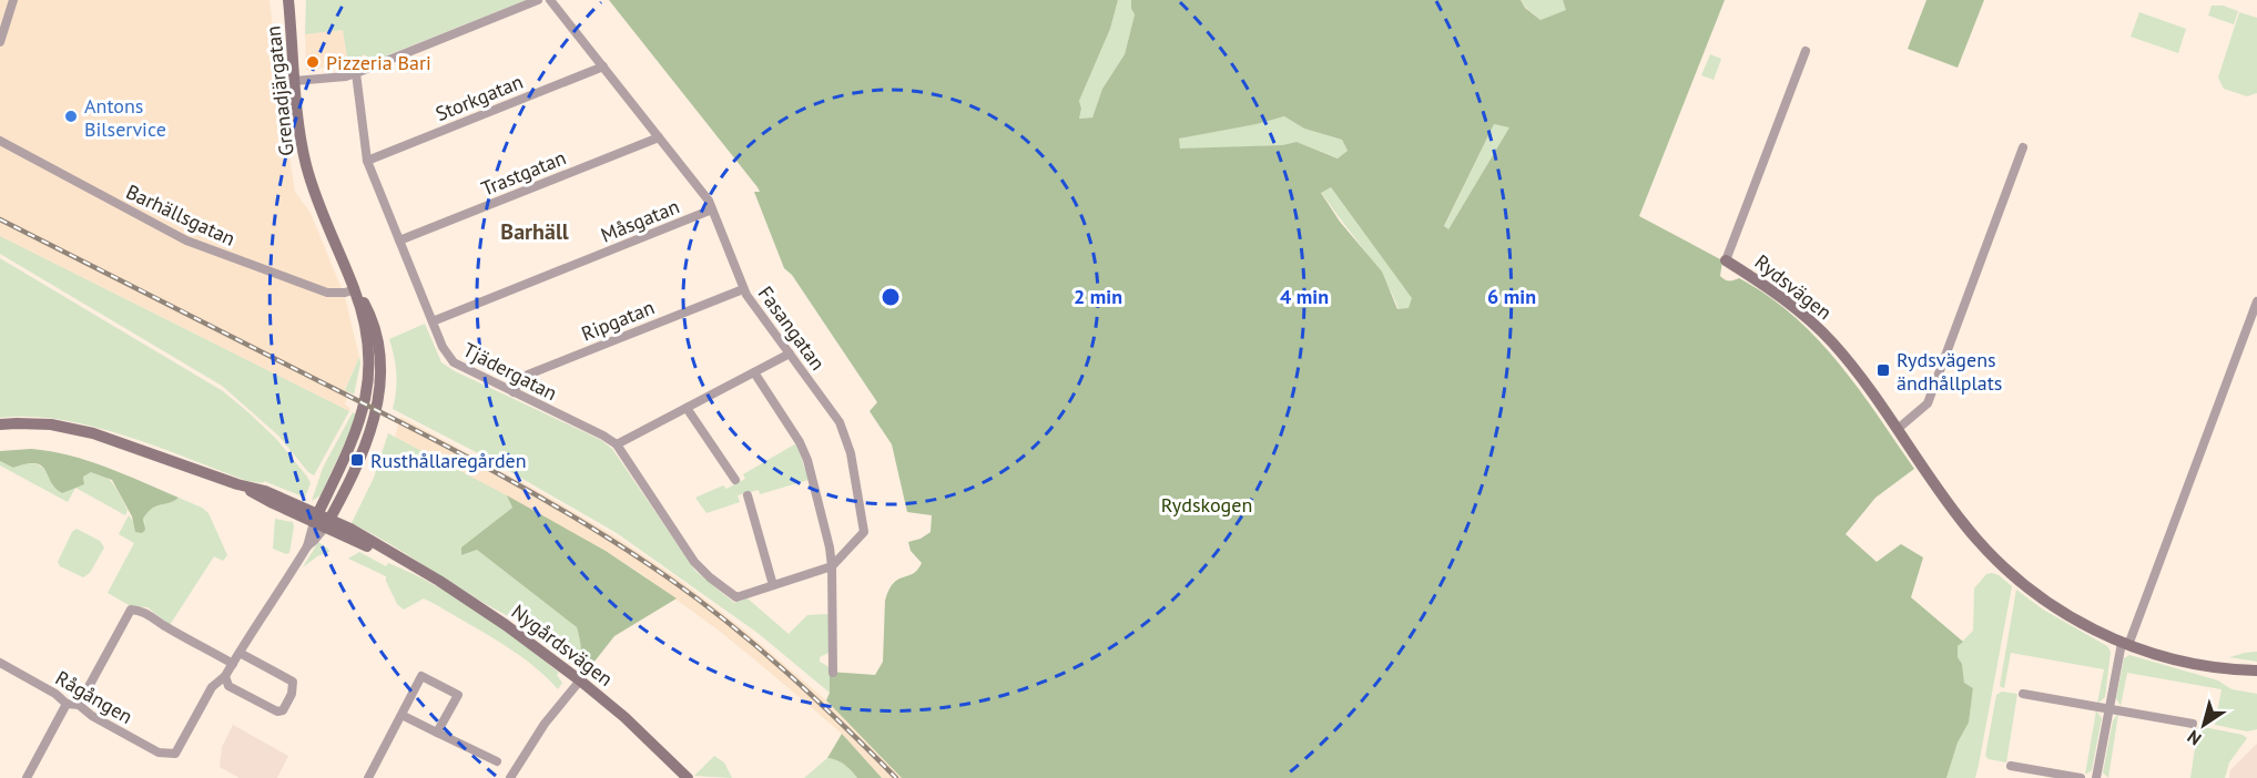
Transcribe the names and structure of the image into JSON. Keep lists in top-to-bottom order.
{
  "streets": {
    "street": [
      "Grenadjärgatan",
      "Storkgatan",
      "Trastgatan",
      "Barhällsgatan",
      "Måsgatan",
      "Rydsvägen",
      "Ripgatan",
      "Fasangatan",
      "Tjädergatan",
      "Nygårdsvägen",
      "Rågången"
    ]
  },
  "crossings": [
    ["Grenadjärgatan", "Barhällsgatan"],
    ["Grenadjärgatan", "Nygårdsvägen"],
    ["Storkgatan", "Fasangatan"],
    ["Storkgatan", "Tjädergatan"],
    ["Trastgatan", "Fasangatan"],
    ["Trastgatan", "Tjädergatan"],
    ["Måsgatan", "Fasangatan"],
    ["Måsgatan", "Tjädergatan"],
    ["Ripgatan", "Fasangatan"],
    ["Ripgatan", "Tjädergatan"],
    ["Fasangatan", "Tjädergatan"]
  ],
  "districts": ["Barhäll"],
  "parks": ["Rydskogen"],
  "places": {
    "other": ["Pizzeria Bari", "Antons Bilservice"],
    "transit": ["Rydsvägens ändhållplats", "Rusthållaregården"]
  },
  "north": "bottom left",
  "rings": ["2 min", "4 min", "6 min"]
}
